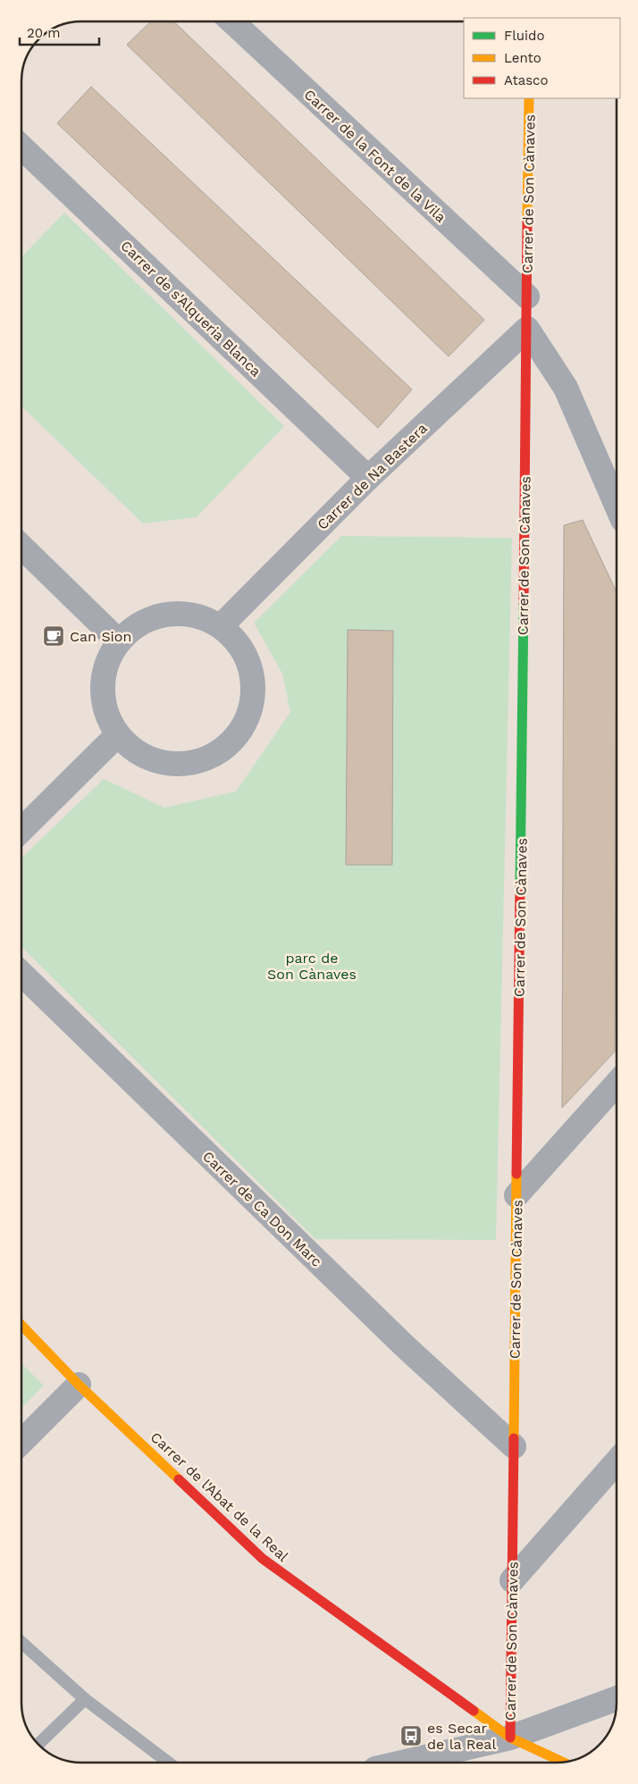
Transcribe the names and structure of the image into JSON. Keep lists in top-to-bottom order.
{
  "streets": {
    "street": [
      "Carrer de la Font de la Vila",
      "Carrer de Son Cànaves",
      "Carrer de s'Alqueria Blanca",
      "Carrer de Na Bastera",
      "Carrer de Ca Don Marc",
      "Carrer de l'Abat de la Real"
    ]
  },
  "crossings": [
    ["Carrer de la Font de la Vila", "Carrer de Son Cànaves"],
    ["Carrer de Son Cànaves", "Carrer de Na Bastera"],
    ["Carrer de Son Cànaves", "Carrer de Ca Don Marc"],
    ["Carrer de Son Cànaves", "Carrer de l'Abat de la Real"],
    ["Carrer de s'Alqueria Blanca", "Carrer de Na Bastera"]
  ],
  "parks": ["parc de Son Cànaves"],
  "places": {
    "cafe": ["Can Sion"],
    "bus stop": ["es Secar de la Real"]
  },
  "legend": ["Fluido", "Lento", "Atasco"],
  "scale_bar": "20 m"
}
